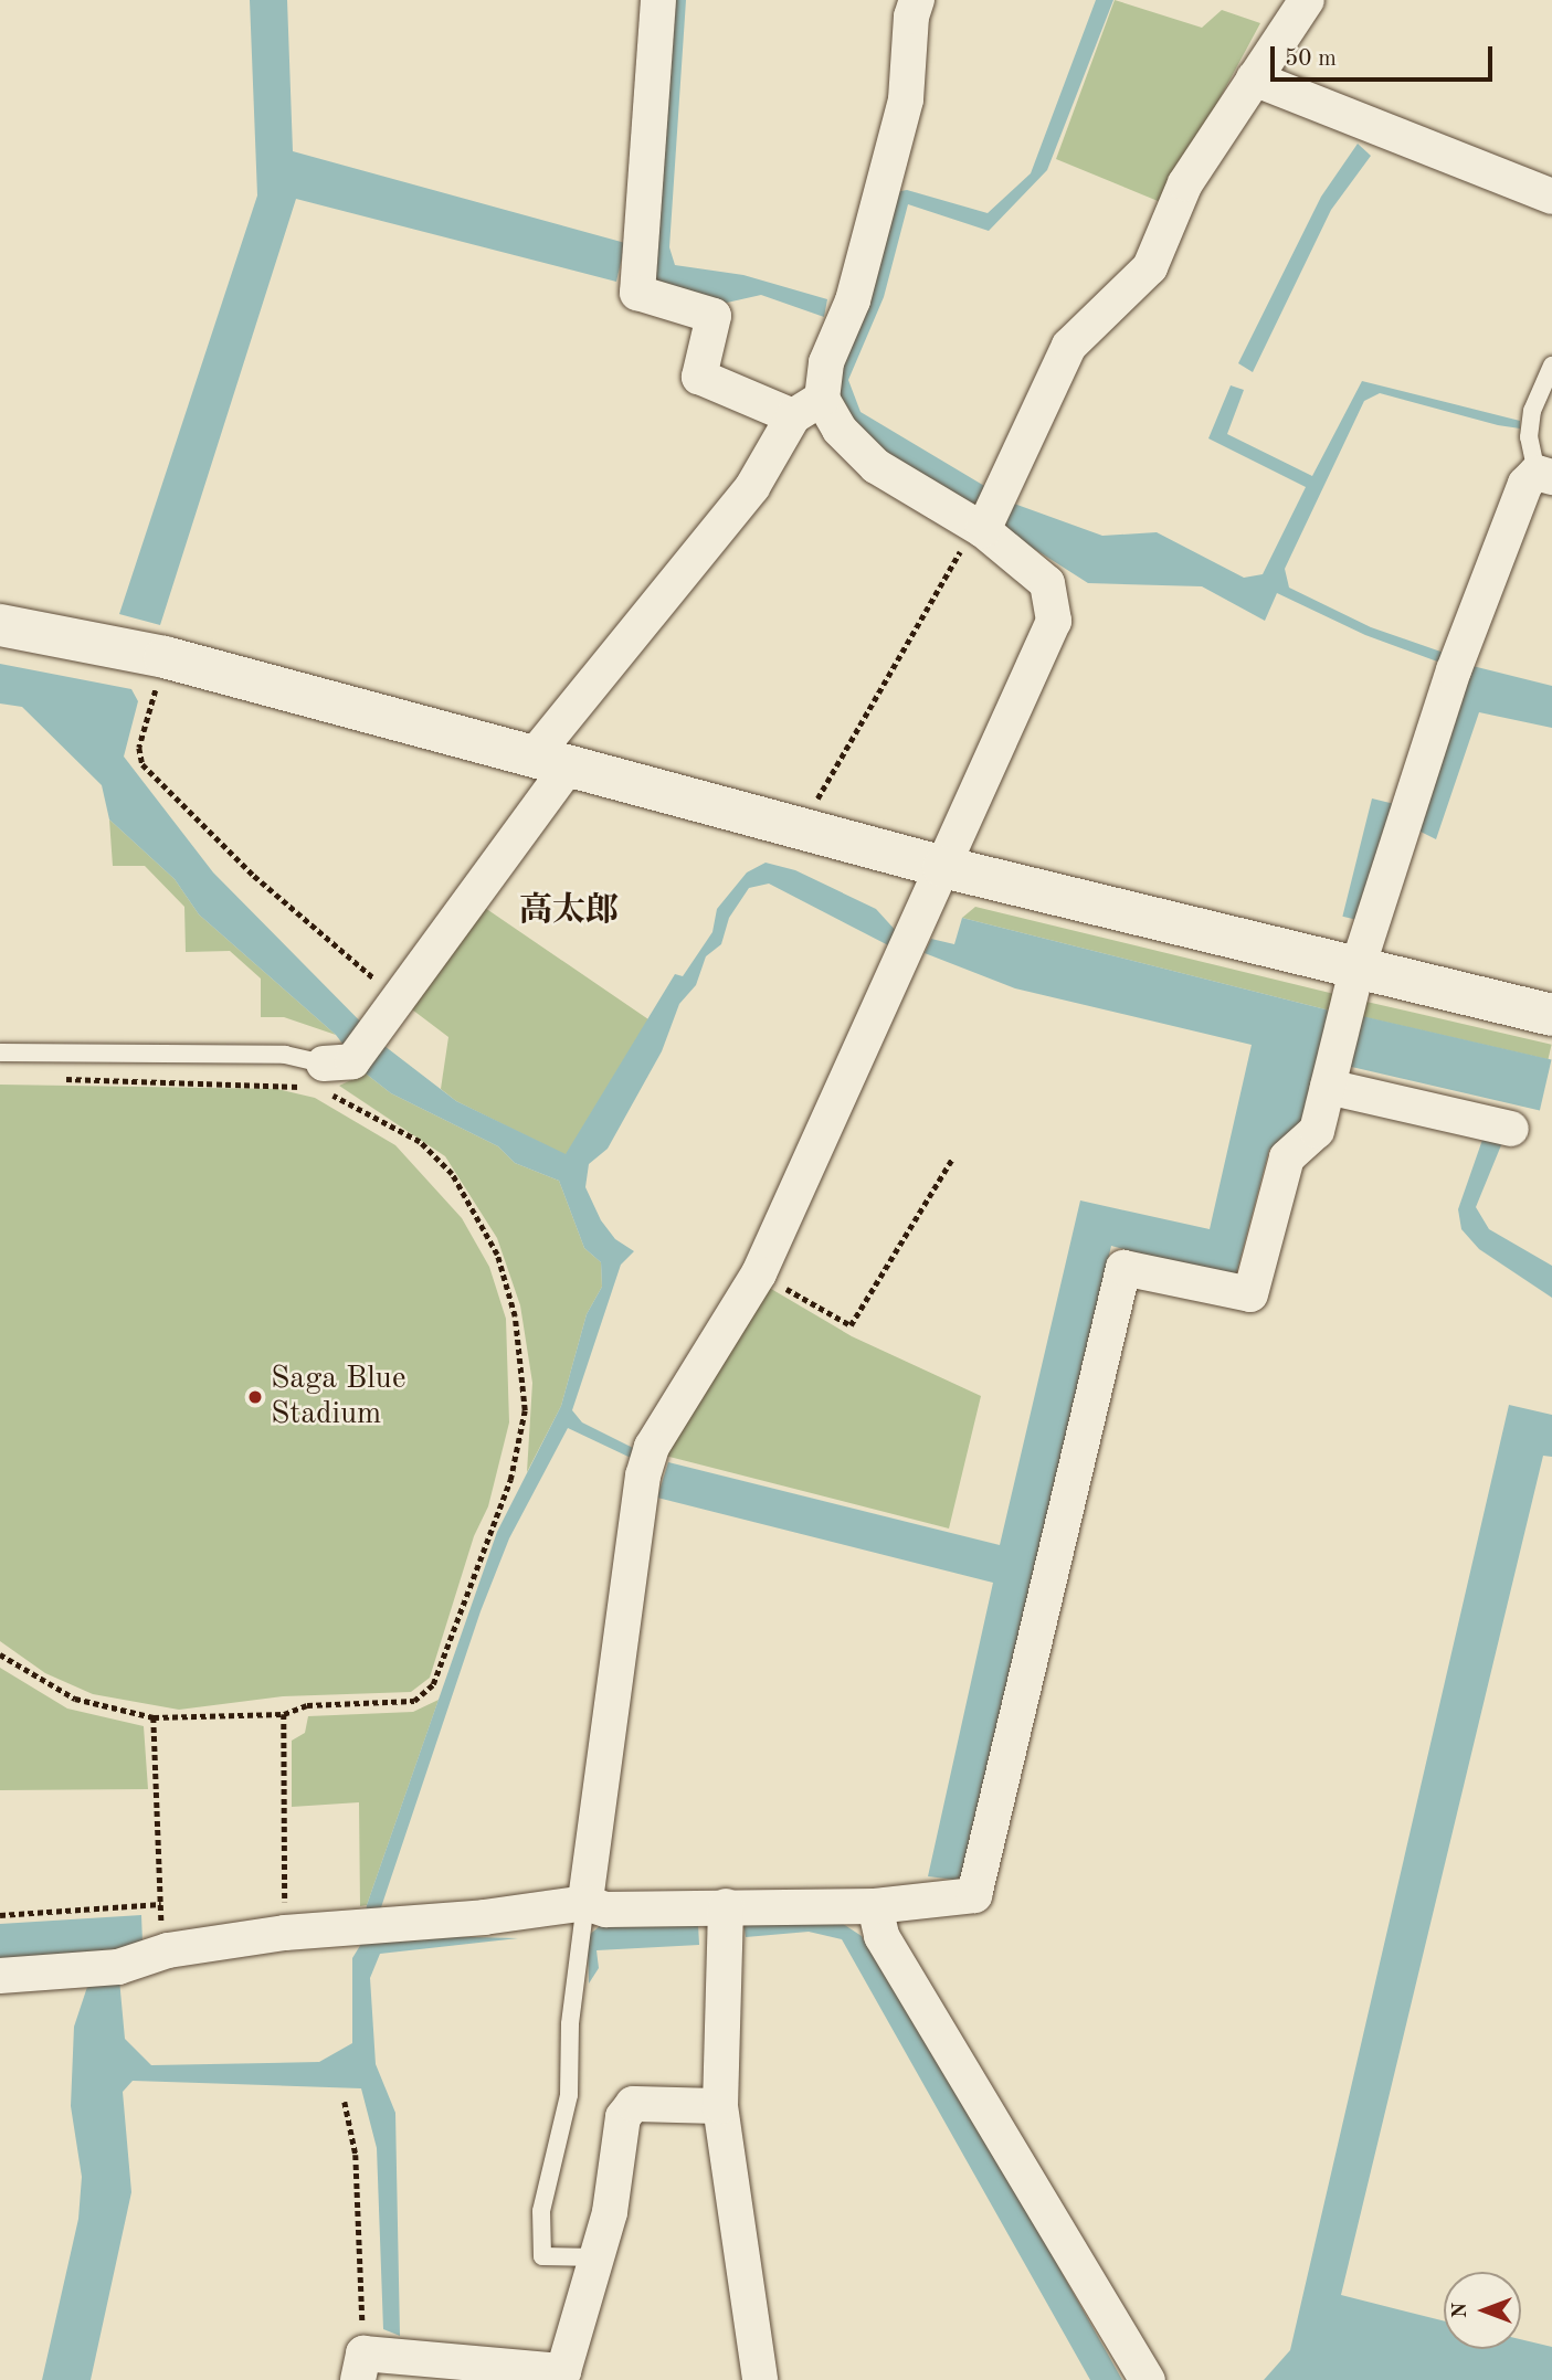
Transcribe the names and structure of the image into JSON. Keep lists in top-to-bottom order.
{
  "districts": ["高太郎"],
  "places": ["Saga Blue Stadium"],
  "scale_bar": "50 m",
  "north": "left"
}
